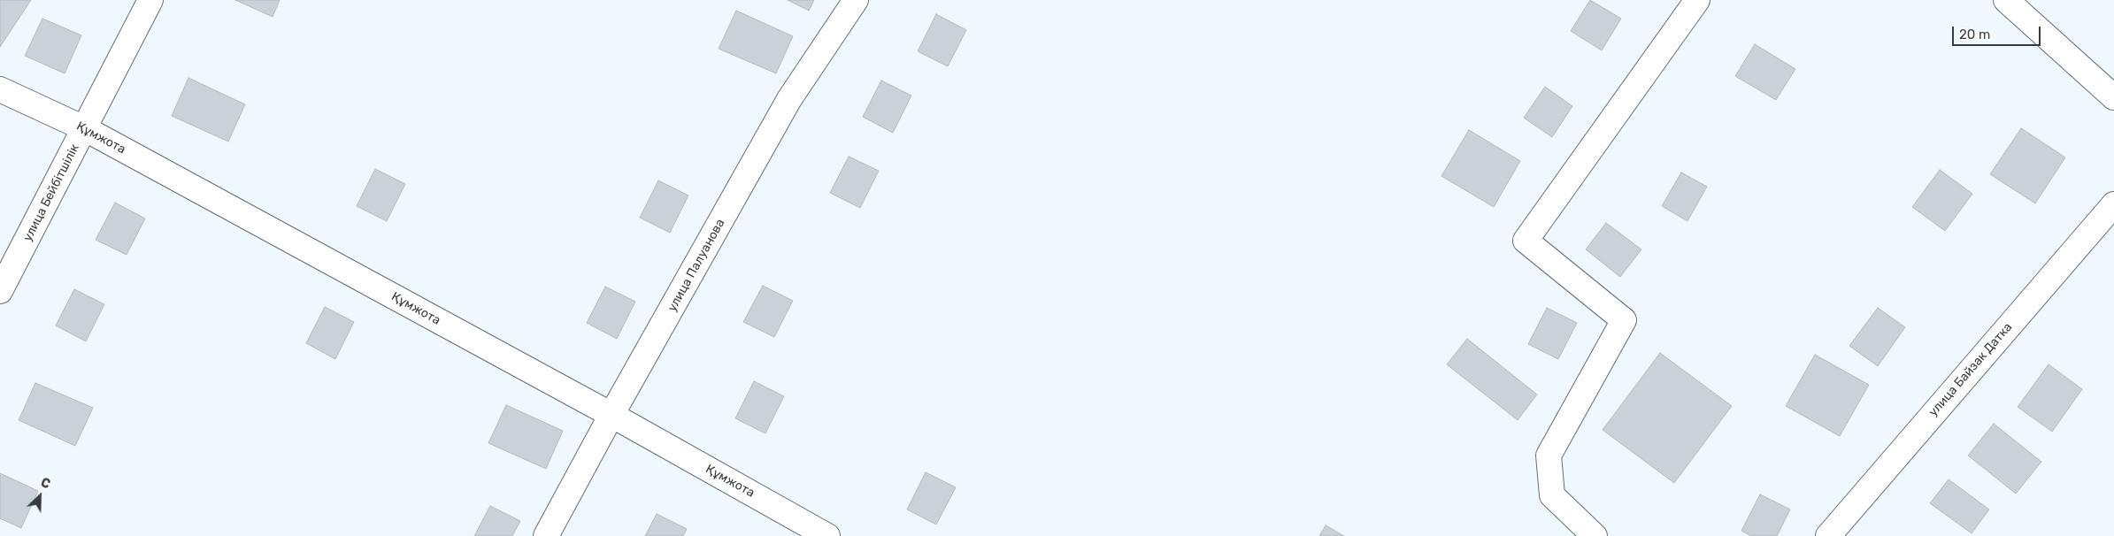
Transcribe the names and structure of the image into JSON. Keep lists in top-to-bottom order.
{
  "streets": {
    "street": [
      "Құмжота",
      "улица Бейбітшілік",
      "улица Палуанова",
      "улица Байзак Датка"
    ]
  },
  "crossings": [
    ["Құмжота", "улица Бейбітшілік"],
    ["Құмжота", "улица Палуанова"]
  ],
  "scale_bar": "20 m",
  "north": "top right"
}
